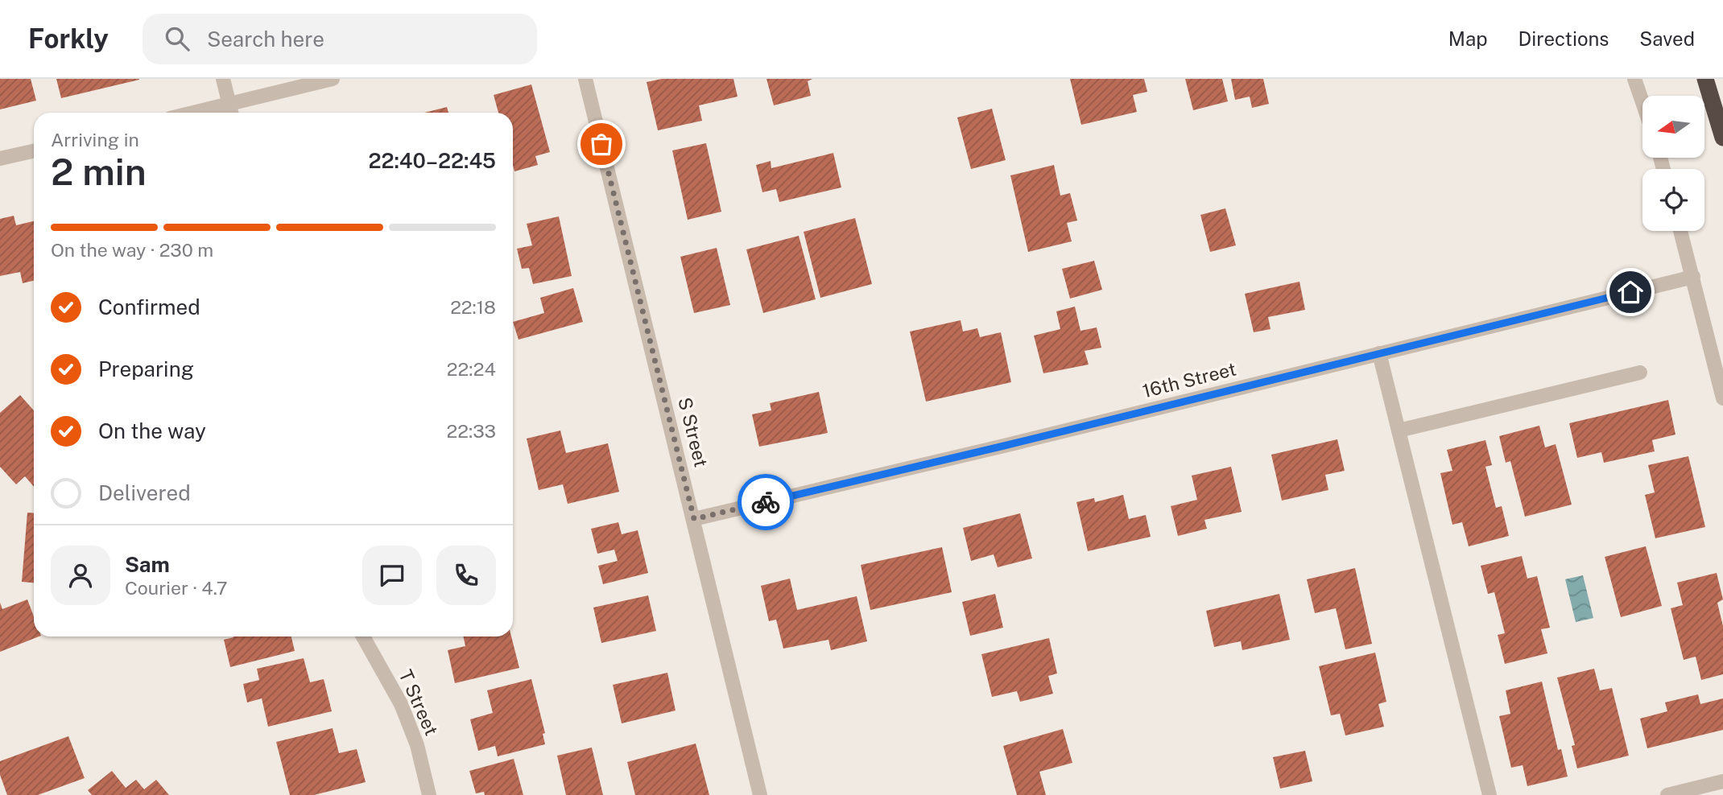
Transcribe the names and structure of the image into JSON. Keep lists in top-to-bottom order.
{
  "streets": {
    "street": ["16th Street", "S Street", "T Street"]
  },
  "crossings": [
    ["16th Street", "S Street"]
  ],
  "north": "left",
  "page": {
    "header": "Forkly",
    "search": "Search here",
    "nav": ["Map", "Directions", "Saved"],
    "heading": ["2 min", "Arriving in", "22:40–22:45"],
    "panel": ["Sam", "Courier · 4.7"],
    "bar": "On the way · 230 m",
    "list": [
      ["Confirmed", "22:18"],
      ["Preparing", "22:24"],
      ["On the way", "22:33"],
      "Delivered"
    ]
  }
}
